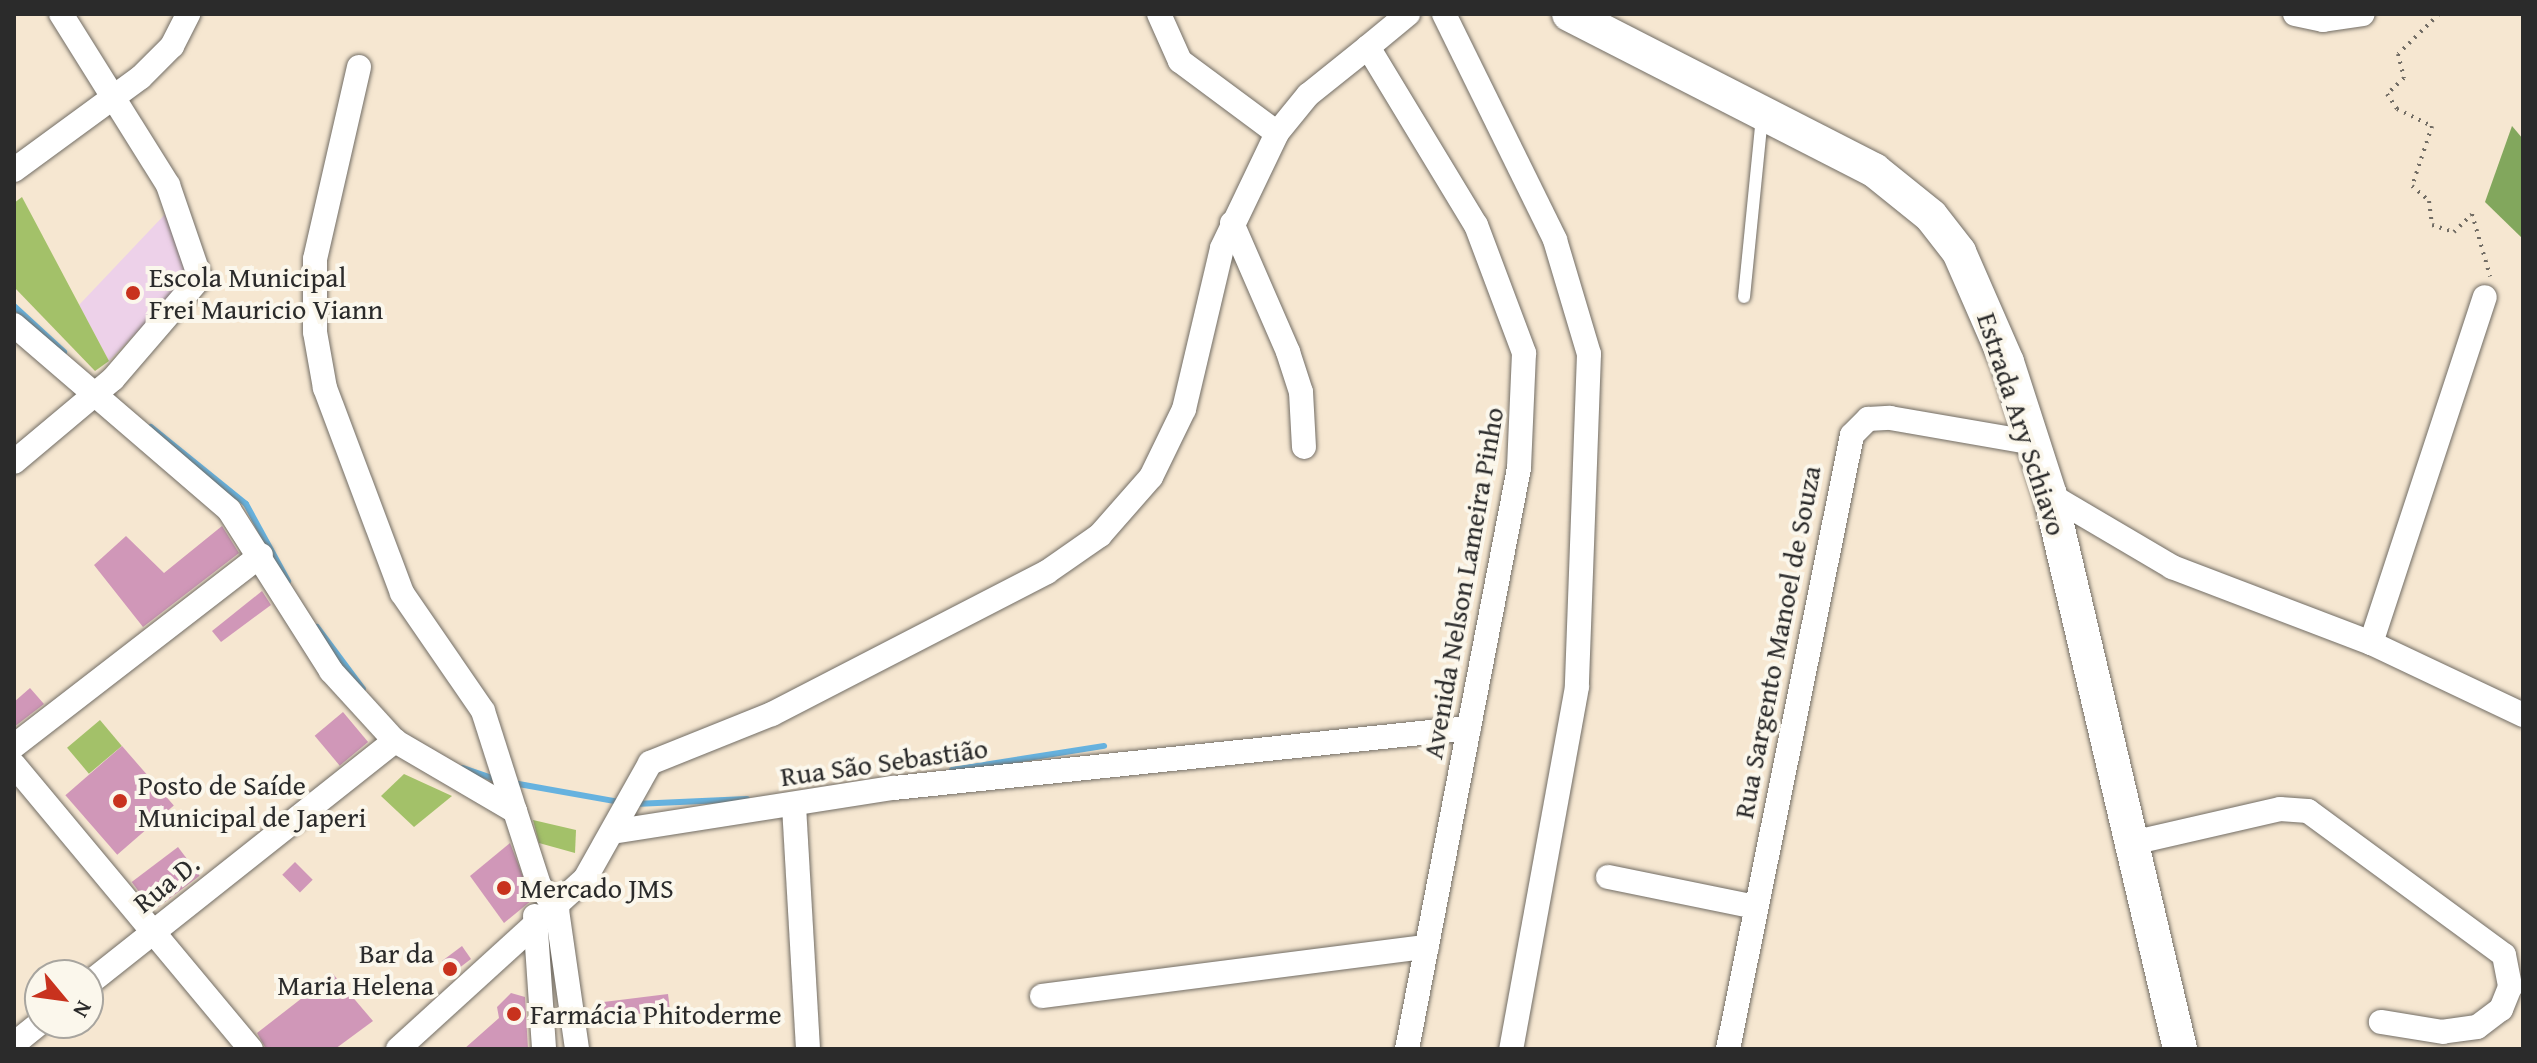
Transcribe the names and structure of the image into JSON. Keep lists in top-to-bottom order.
{
  "streets": {
    "main road": ["Estrada Ary Schiavo"],
    "street": [
      "Avenida Nelson Lameira Pinho",
      "Rua Sargento Manoel de Souza",
      "Rua São Sebastião",
      "Rua D."
    ]
  },
  "crossings": [
    ["Estrada Ary Schiavo", "Rua Sargento Manoel de Souza"],
    ["Avenida Nelson Lameira Pinho", "Rua São Sebastião"]
  ],
  "places": [
    "Escola Municipal Frei Mauricio Viann",
    "Posto de Saíde Municipal de Japeri",
    "Mercado JMS",
    "Bar da Maria Helena",
    "Farmácia Phitoderme"
  ],
  "north": "bottom right"
}
